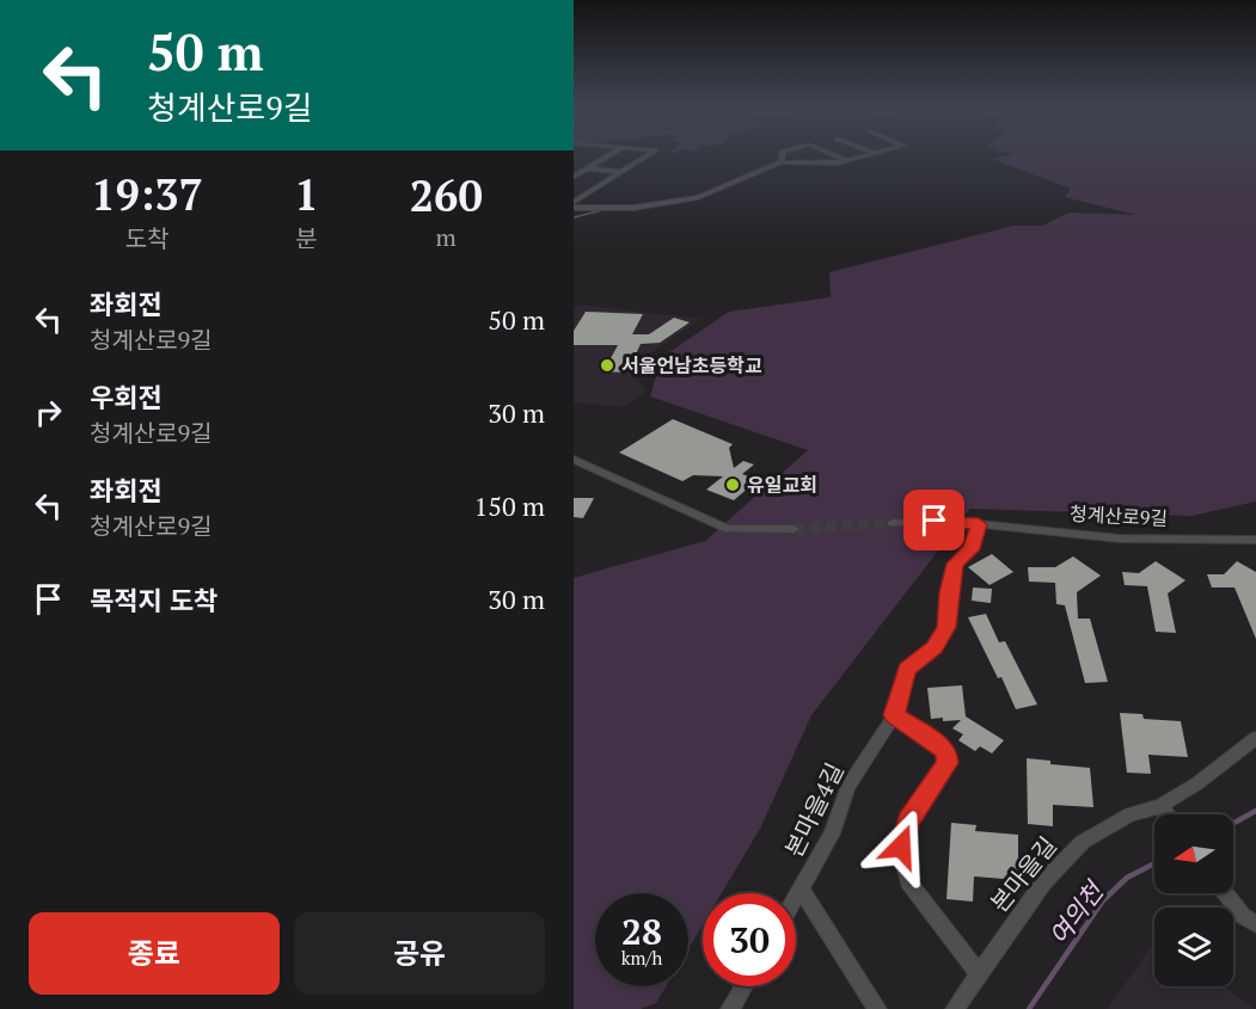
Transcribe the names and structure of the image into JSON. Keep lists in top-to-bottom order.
{
  "streets": {
    "street": ["청계산로9길", "본마을4길", "본마을길"]
  },
  "water": ["여의천"],
  "places": ["서울언남초등학교", "유일교회"],
  "north": "left",
  "page": {
    "turn": ["50 m", "청계산로9길"],
    "eta": [
      "19:37",
      "도착",
      "1",
      "분",
      "260",
      "m"
    ],
    "list": [
      {
        "name": "좌회전",
        "note": "청계산로9길",
        "value": "50 m"
      },
      {
        "name": "우회전",
        "note": "청계산로9길",
        "value": "30 m"
      },
      {
        "name": "좌회전",
        "note": "청계산로9길",
        "value": "150 m"
      },
      {
        "name": "목적지 도착",
        "value": "30 m"
      }
    ],
    "speed": "28 km/h",
    "limit": "30",
    "buttons": ["종료", "공유"]
  }
}
